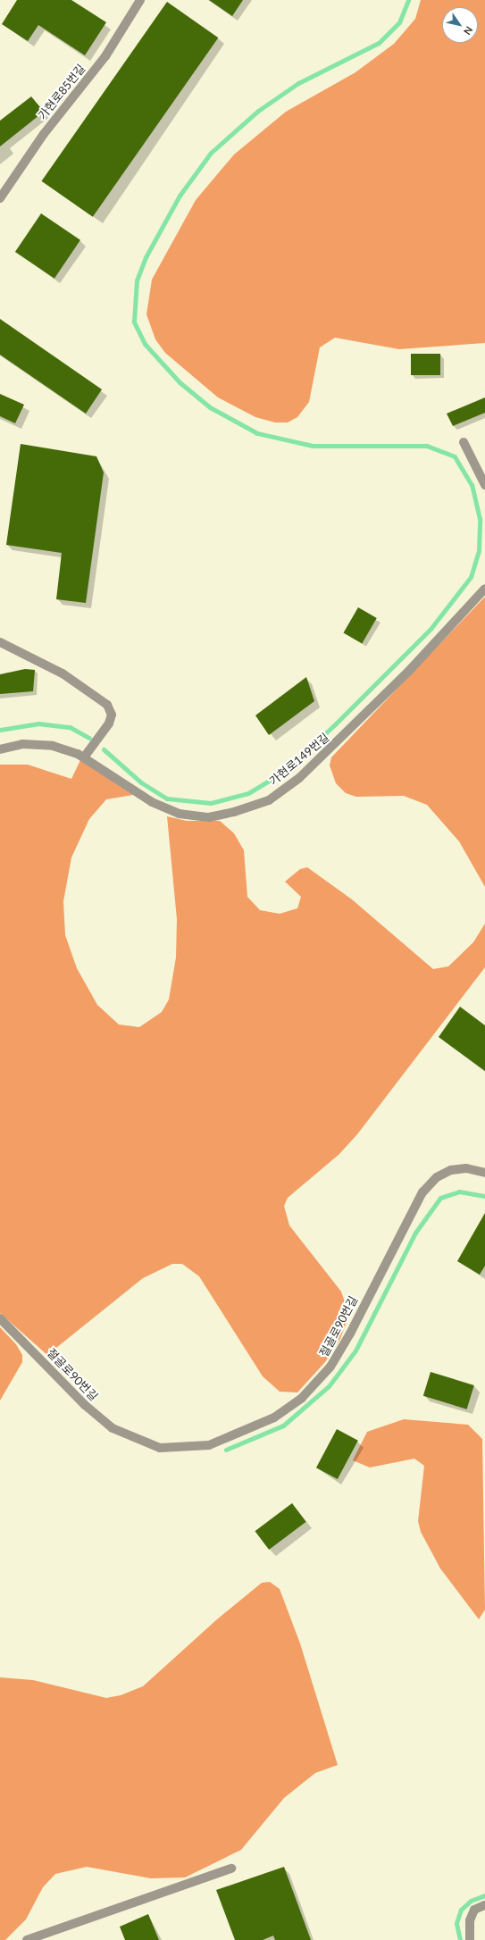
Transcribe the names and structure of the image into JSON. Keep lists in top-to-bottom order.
{
  "streets": {
    "lane": ["가현로85번길", "가현로149번길", "절골로90번길"]
  },
  "north": "bottom right"
}
